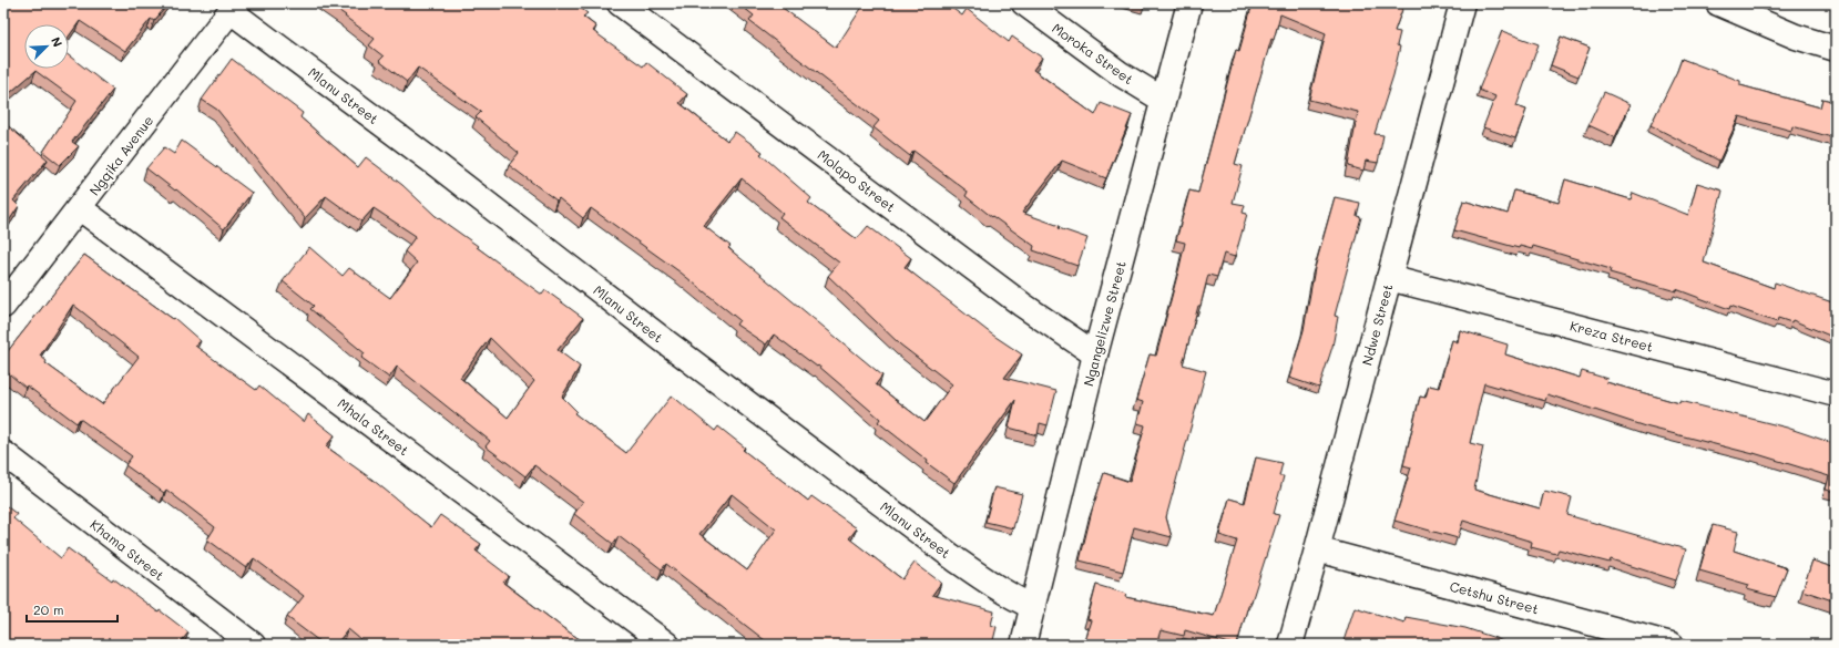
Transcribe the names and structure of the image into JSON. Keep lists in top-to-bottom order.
{
  "streets": {
    "street": [
      "Moroka Street",
      "Mlanu Street",
      "Ngqika Avenue",
      "Molapo Street",
      "Ngangelizwe Street",
      "Ndwe Street",
      "Kreza Street",
      "Mhala Street",
      "Khama Street",
      "Cetshu Street"
    ]
  },
  "crossings": [
    ["Moroka Street", "Ngangelizwe Street"],
    ["Mlanu Street", "Ngqika Avenue"],
    ["Mlanu Street", "Ngangelizwe Street"],
    ["Ngqika Avenue", "Mhala Street"],
    ["Molapo Street", "Ngangelizwe Street"],
    ["Ndwe Street", "Kreza Street"],
    ["Ndwe Street", "Cetshu Street"]
  ],
  "scale_bar": "20 m",
  "north": "top right"
}
